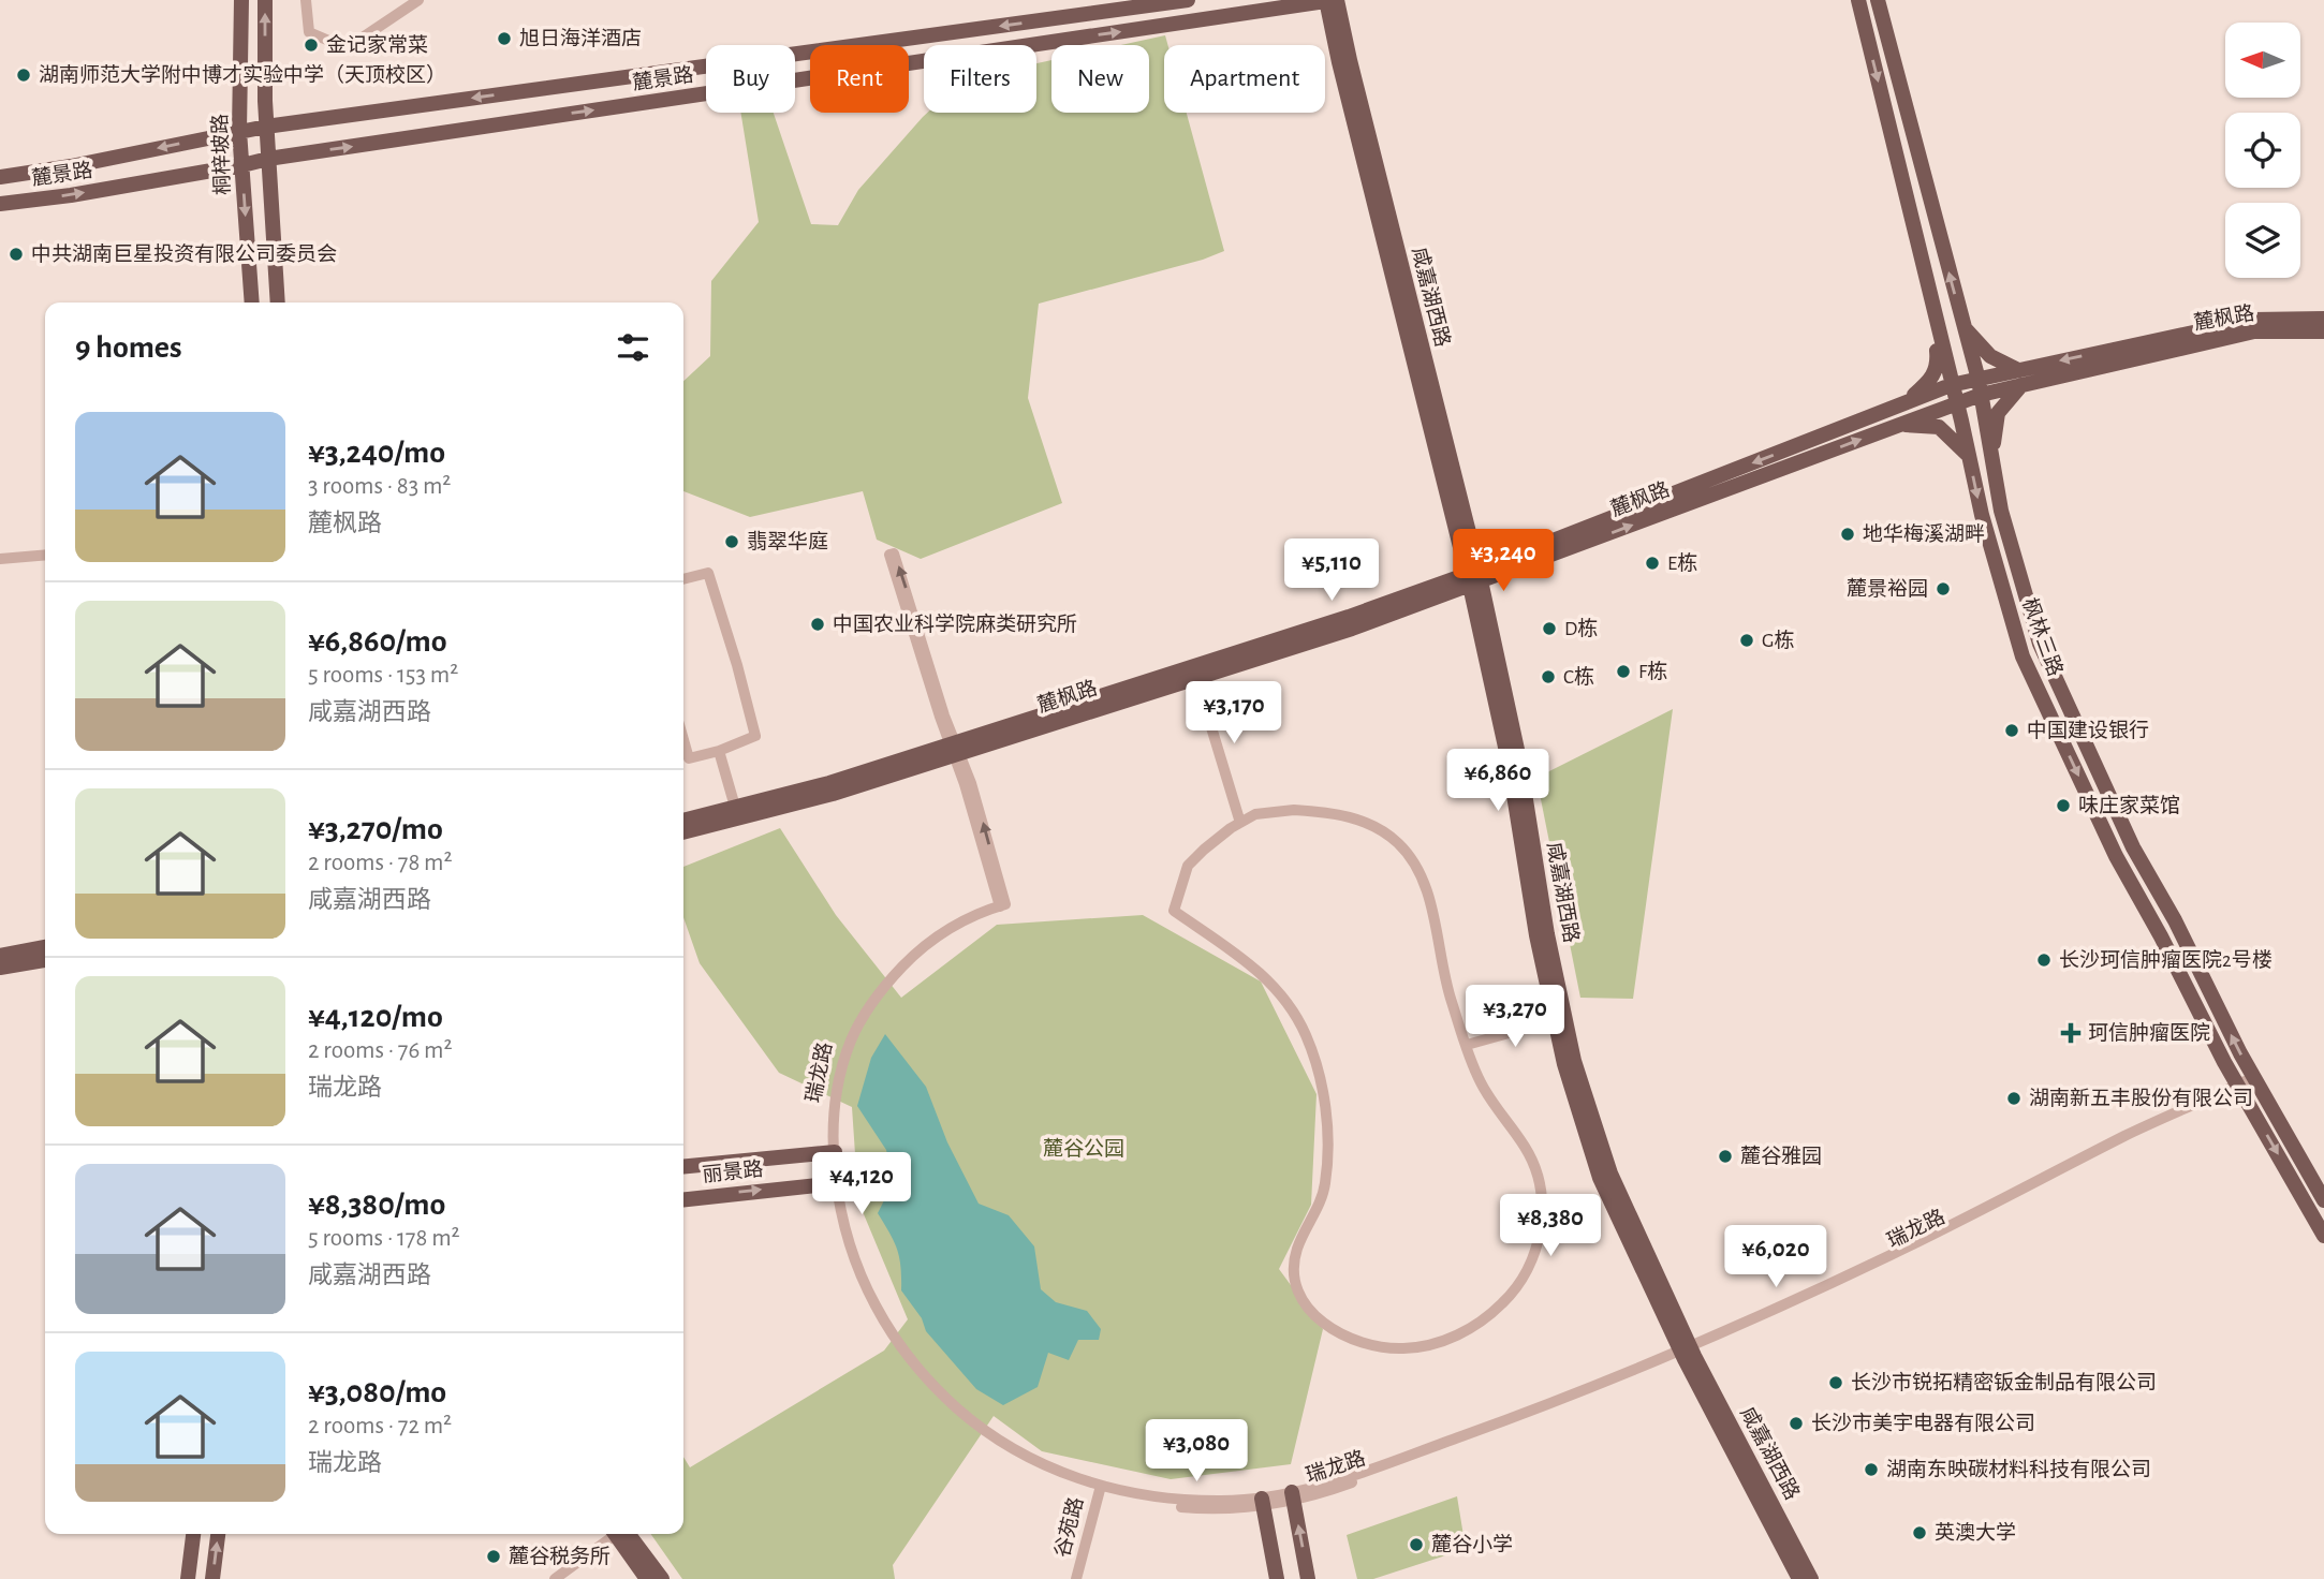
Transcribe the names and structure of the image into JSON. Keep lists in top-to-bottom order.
{
  "streets": {
    "main road": [
      "麓景路",
      "桐梓坡路",
      "咸嘉湖西路",
      "麓枫路",
      "枫林三路",
      "丽景路"
    ],
    "street": ["瑞龙路", "谷苑路"]
  },
  "crossings": [
    ["麓景路", "桐梓坡路"],
    ["麓景路", "咸嘉湖西路"],
    ["咸嘉湖西路", "麓枫路"],
    ["咸嘉湖西路", "瑞龙路"],
    ["麓枫路", "枫林三路"],
    ["麓枫路", "瑞龙路"],
    ["枫林三路", "瑞龙路"],
    ["瑞龙路", "丽景路"],
    ["瑞龙路", "谷苑路"]
  ],
  "parks": ["麓谷公园"],
  "places": {
    "other": [
      "旭日海洋酒店",
      "金记家常菜",
      "湖南师范大学附中博才实验中学（天顶校区）",
      "中共湖南巨星投资有限公司委员会",
      "地华梅溪湖畔",
      "翡翠华庭",
      "E栋",
      "麓景裕园",
      "中国农业科学院麻类研究所",
      "D栋",
      "G栋",
      "F栋",
      "C栋",
      "中国建设银行",
      "味庄家菜馆",
      "长沙珂信肿瘤医院2号楼",
      "湖南新五丰股份有限公司",
      "麓谷雅园",
      "长沙市锐拓精密钣金制品有限公司",
      "长沙市美宇电器有限公司",
      "湖南东映碳材料科技有限公司",
      "英澳大学",
      "麓谷小学",
      "麓谷税务所"
    ],
    "health": ["珂信肿瘤医院"]
  },
  "north": "left",
  "page": {
    "chip": [
      "Buy",
      "Rent",
      "Filters",
      "New",
      "Apartment"
    ],
    "heading": "9 homes",
    "list": [
      {
        "name": "¥3,240/mo",
        "note": "3 rooms · 83 m² · 麓枫路"
      },
      {
        "name": "¥6,860/mo",
        "note": "5 rooms · 153 m² · 咸嘉湖西路"
      },
      {
        "name": "¥3,270/mo",
        "note": "2 rooms · 78 m² · 咸嘉湖西路"
      },
      {
        "name": "¥4,120/mo",
        "note": "2 rooms · 76 m² · 瑞龙路"
      },
      {
        "name": "¥8,380/mo",
        "note": "5 rooms · 178 m² · 咸嘉湖西路"
      },
      {
        "name": "¥3,080/mo",
        "note": "2 rooms · 72 m² · 瑞龙路"
      }
    ],
    "price": [
      "¥3,240",
      "¥5,110",
      "¥3,170",
      "¥6,860",
      "¥3,270",
      "¥4,120",
      "¥8,380",
      "¥6,020",
      "¥3,080"
    ]
  }
}
